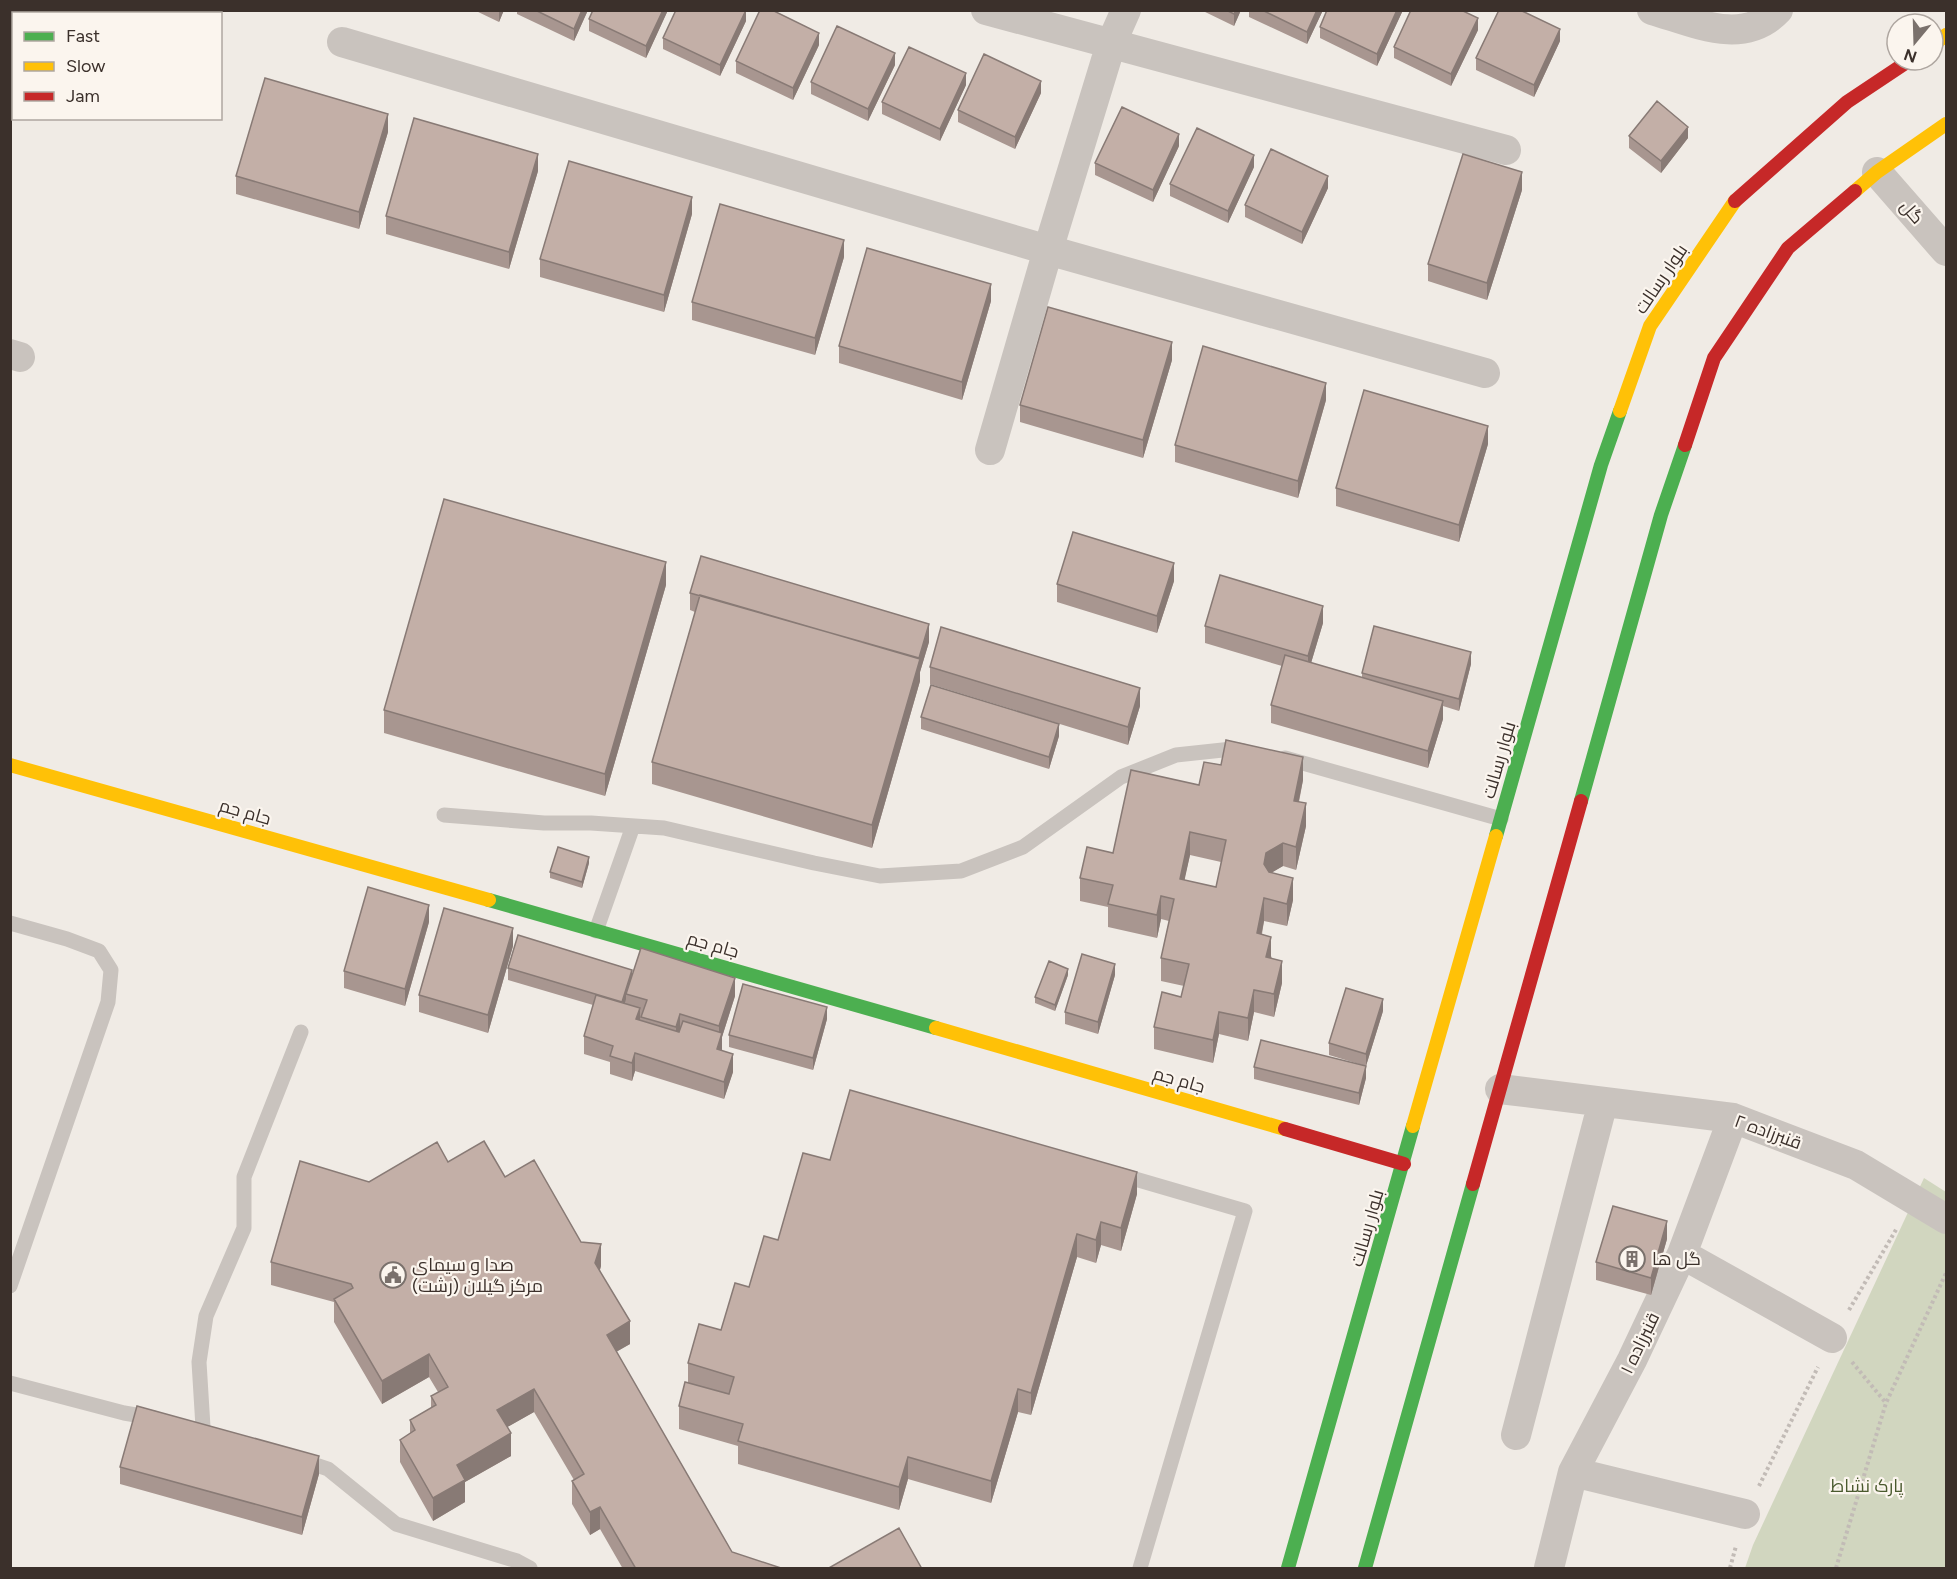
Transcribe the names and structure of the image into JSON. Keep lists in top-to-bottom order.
{
  "streets": {
    "main road": ["بلوار رسالت", "جام جم"],
    "street": ["گل", "قنبرزاده ۲", "قنبرزاده ۱"]
  },
  "crossings": [
    ["بلوار رسالت", "جام جم"],
    ["قنبرزاده ۲", "قنبرزاده ۱"]
  ],
  "parks": ["پارک نشاط"],
  "places": {
    "building": ["گل ها"],
    "public building": ["صدا و سیمای مرکز گیلان (رشت)"]
  },
  "legend": ["Fast", "Slow", "Jam"],
  "north": "bottom"
}
